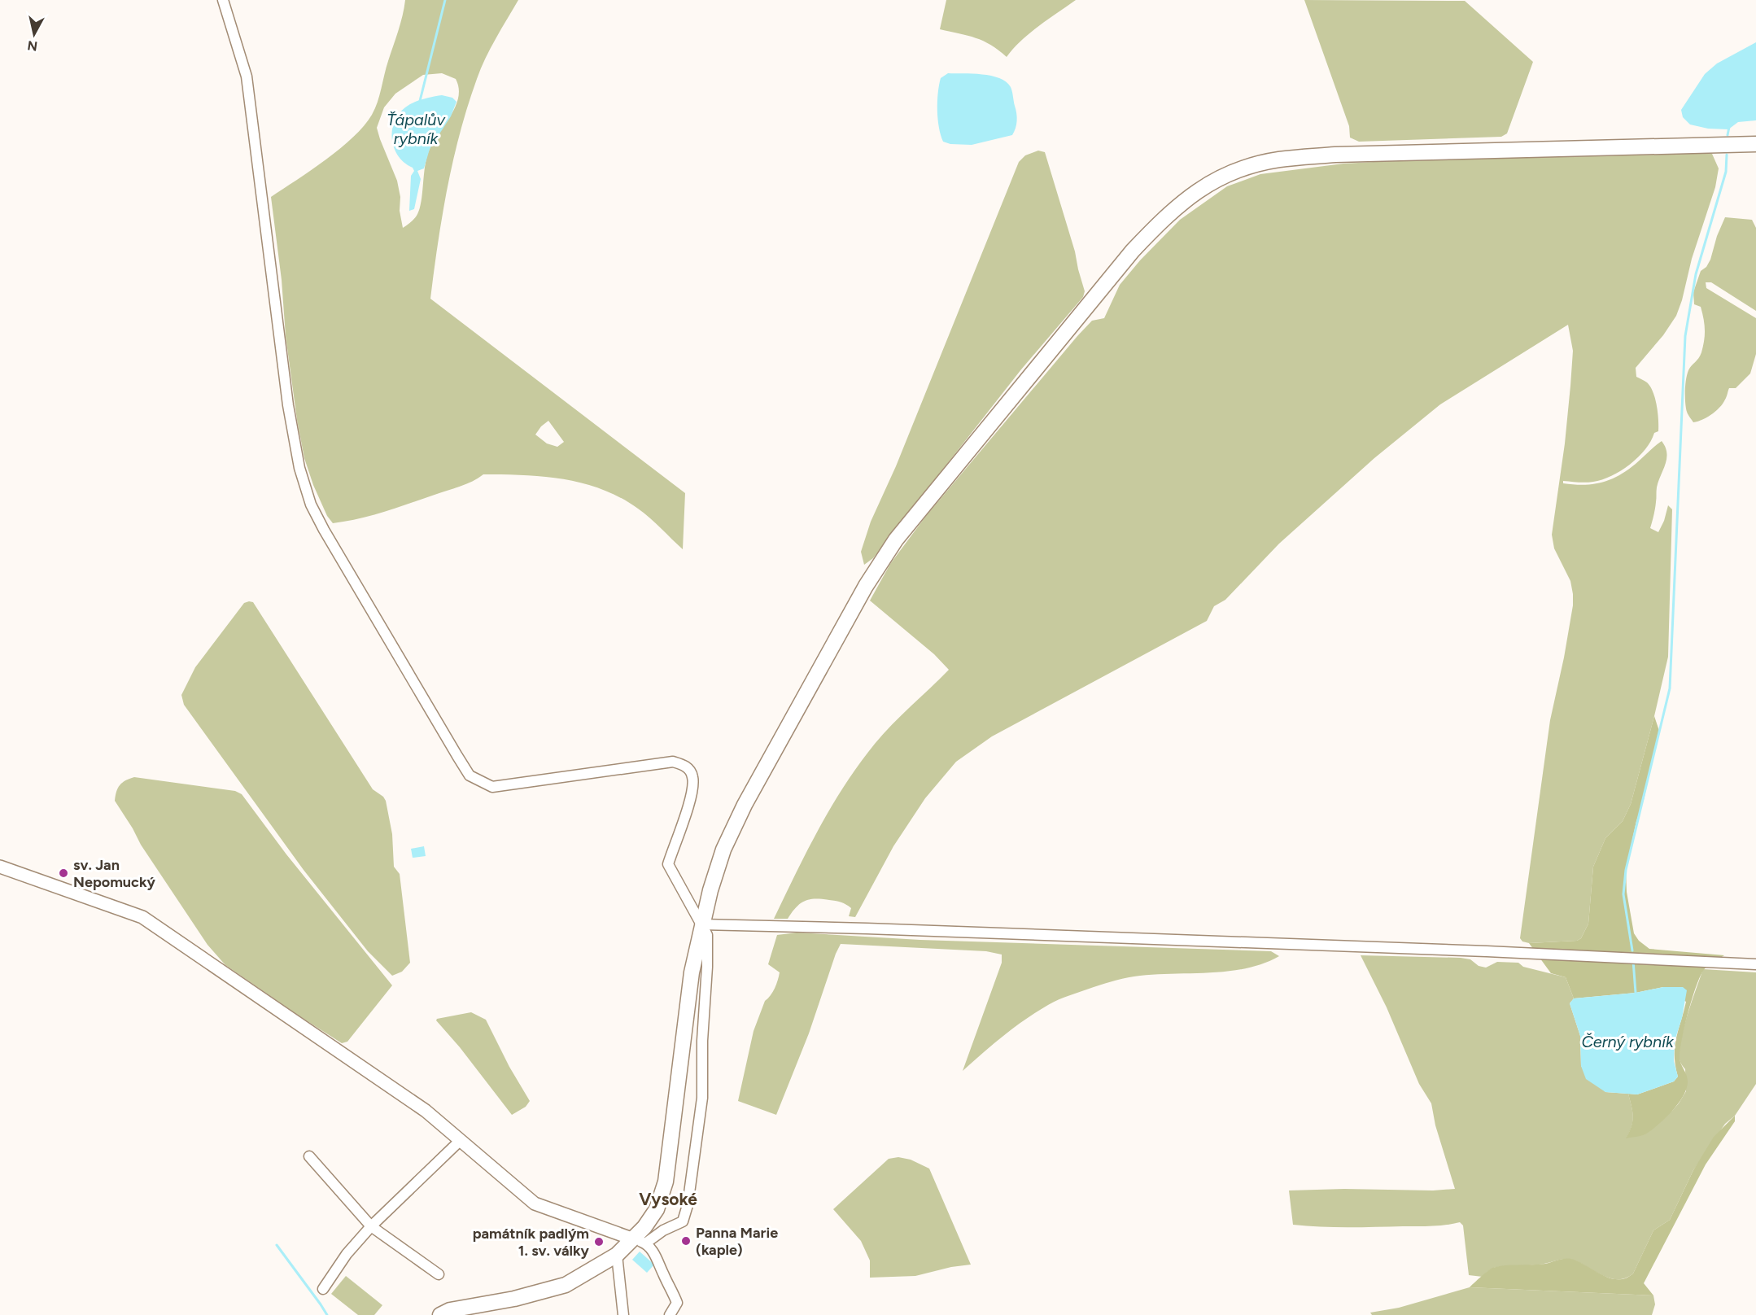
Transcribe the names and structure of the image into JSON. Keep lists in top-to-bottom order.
{
  "districts": ["Vysoké"],
  "water": ["Ťápalův rybník", "Černý rybník"],
  "places": ["sv. Jan Nepomucký", "Panna Marie (kaple)", "památník padlým 1. sv. války"],
  "north": "bottom"
}
